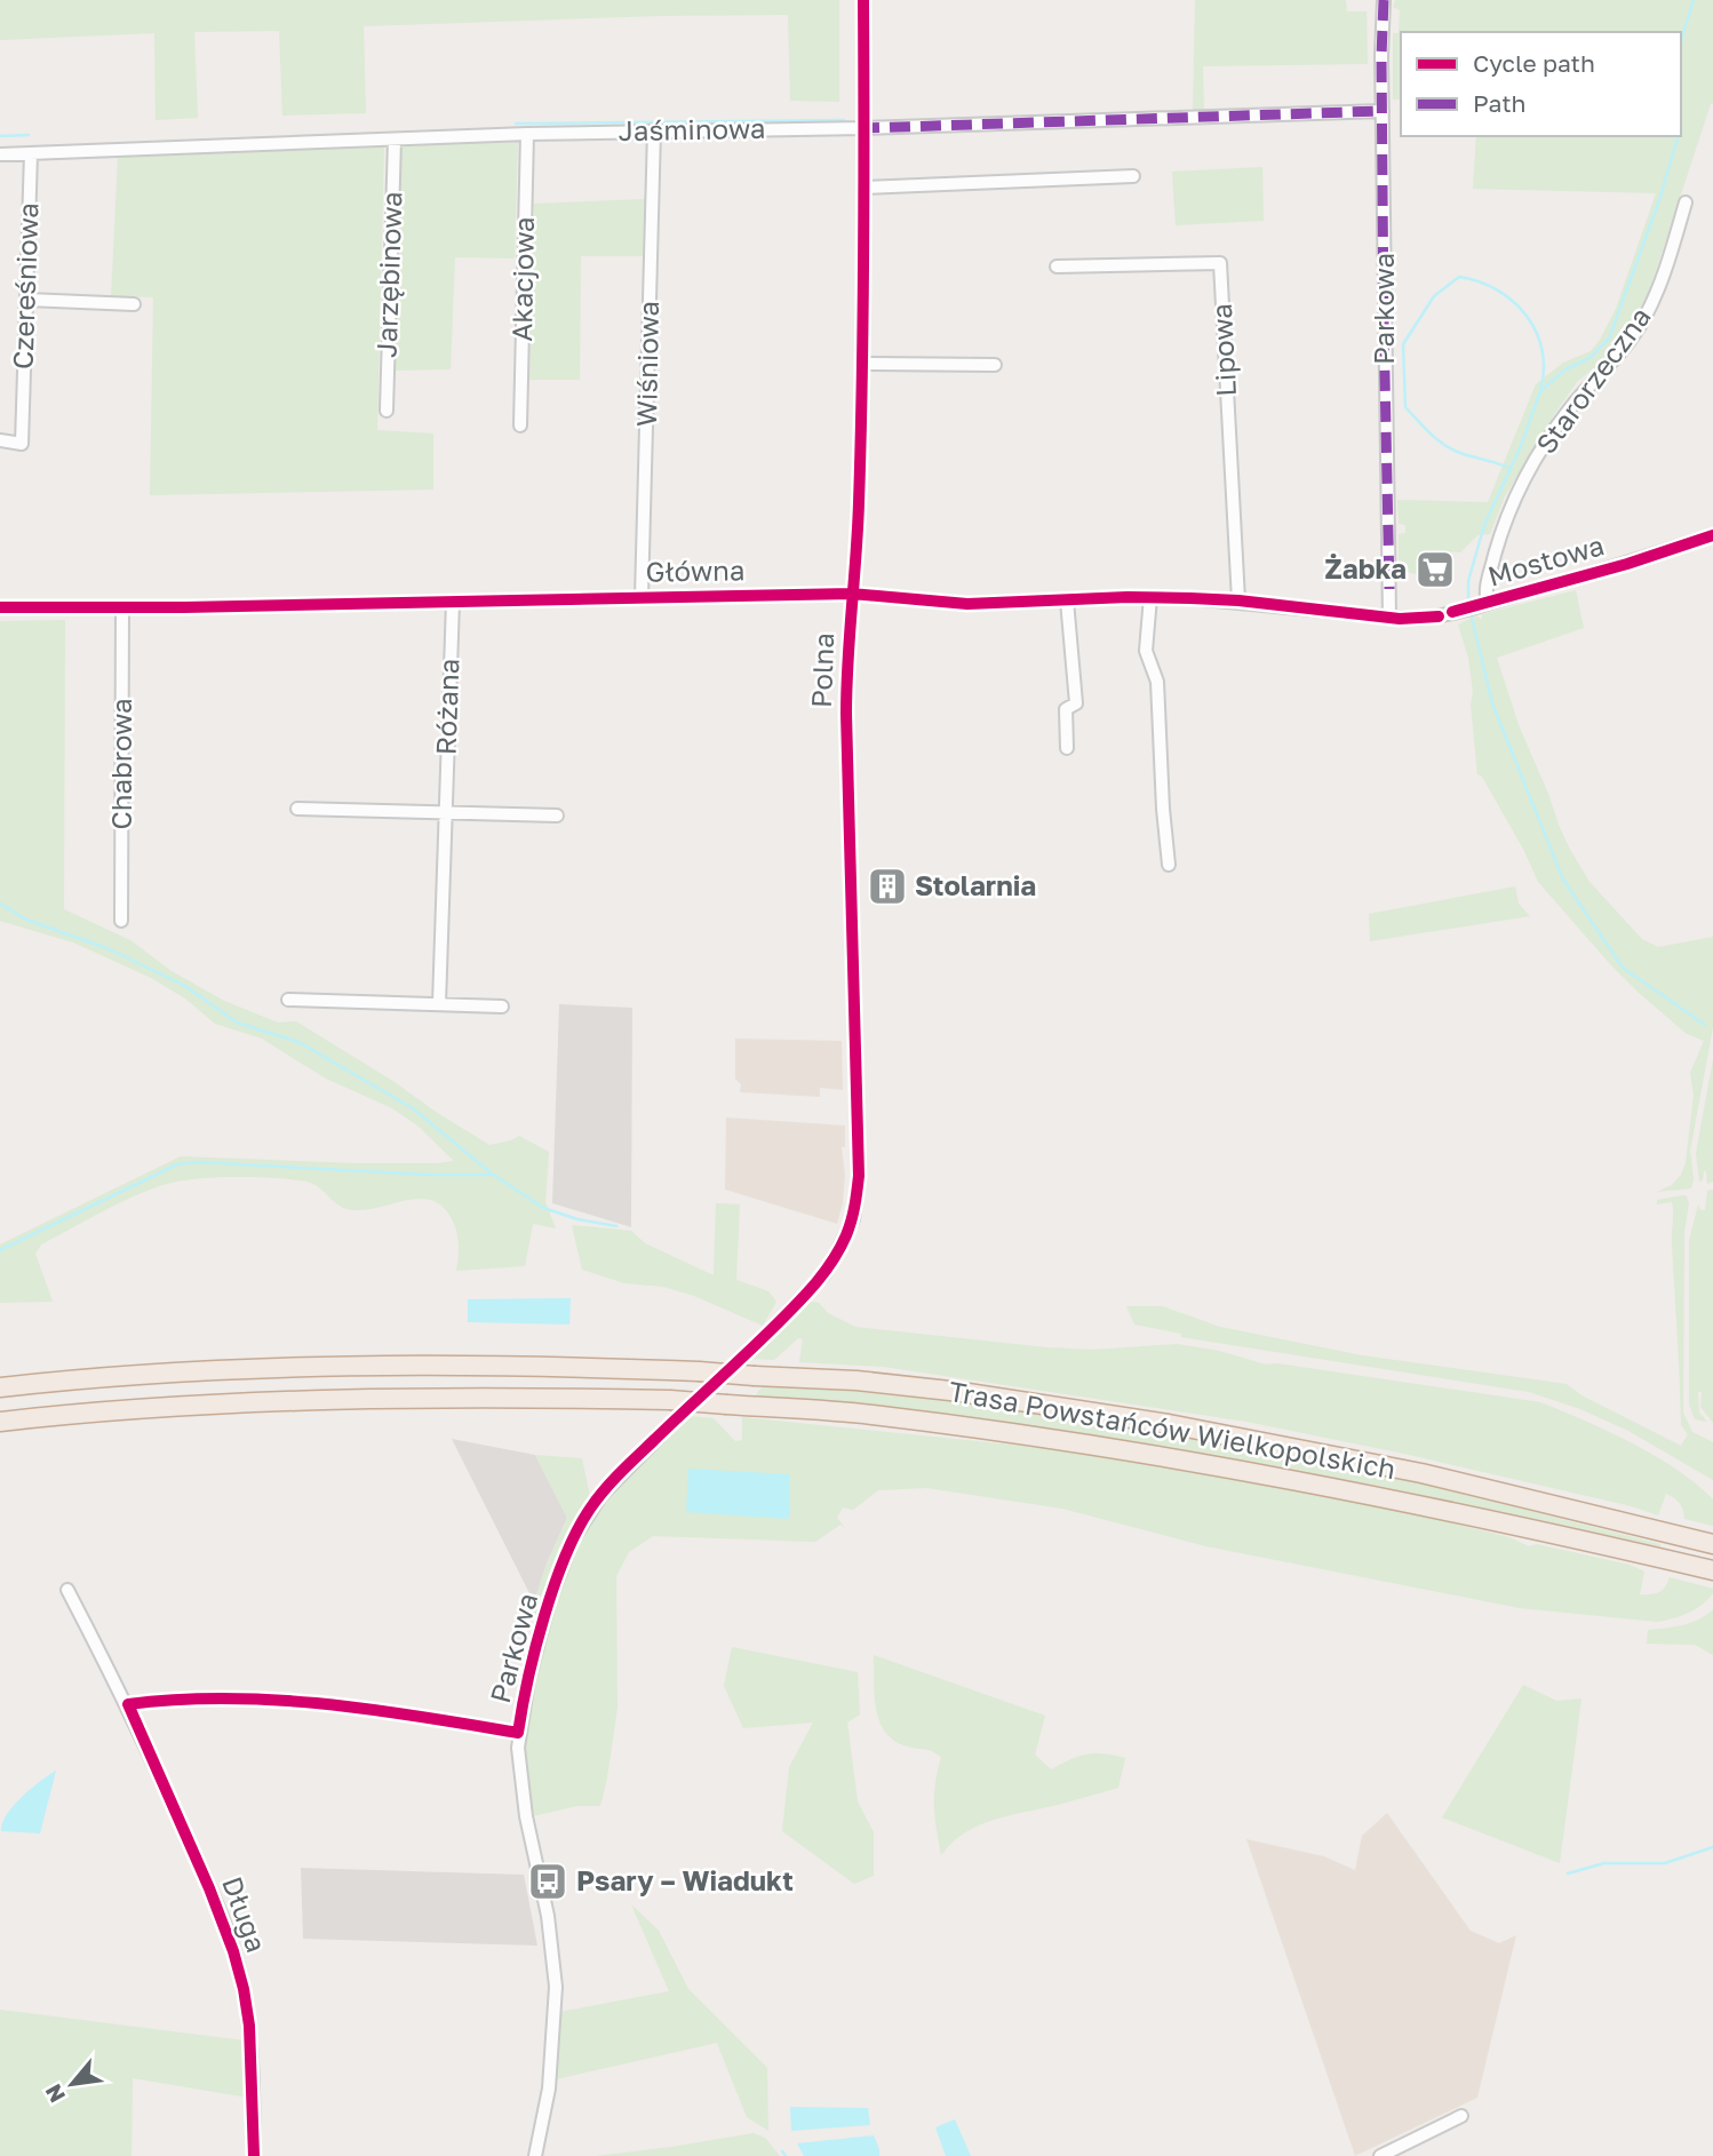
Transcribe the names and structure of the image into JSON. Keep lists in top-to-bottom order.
{
  "streets": {
    "highway": ["Trasa Powstańców Wielkopolskich"],
    "street": [
      "Jaśminowa",
      "Jarzębinowa",
      "Akacjowa",
      "Czereśniowa",
      "Parkowa",
      "Lipowa",
      "Wiśniowa",
      "Starorzeczna",
      "Mostowa",
      "Główna",
      "Polna",
      "Różana",
      "Chabrowa",
      "Długa"
    ]
  },
  "crossings": [
    ["Jaśminowa", "Jarzębinowa"],
    ["Jaśminowa", "Akacjowa"],
    ["Jaśminowa", "Czereśniowa"],
    ["Jaśminowa", "Parkowa"],
    ["Jaśminowa", "Wiśniowa"],
    ["Jaśminowa", "Polna"],
    ["Parkowa", "Mostowa"],
    ["Parkowa", "Główna"],
    ["Parkowa", "Polna"],
    ["Parkowa", "Długa"],
    ["Lipowa", "Główna"],
    ["Wiśniowa", "Główna"],
    ["Starorzeczna", "Mostowa"],
    ["Mostowa", "Główna"],
    ["Główna", "Polna"],
    ["Główna", "Różana"],
    ["Główna", "Chabrowa"]
  ],
  "places": {
    "supermarket": ["Żabka"],
    "building": ["Stolarnia"],
    "bus stop": ["Psary – Wiadukt"]
  },
  "legend": ["Cycle path", "Path"],
  "north": "bottom left"
}
